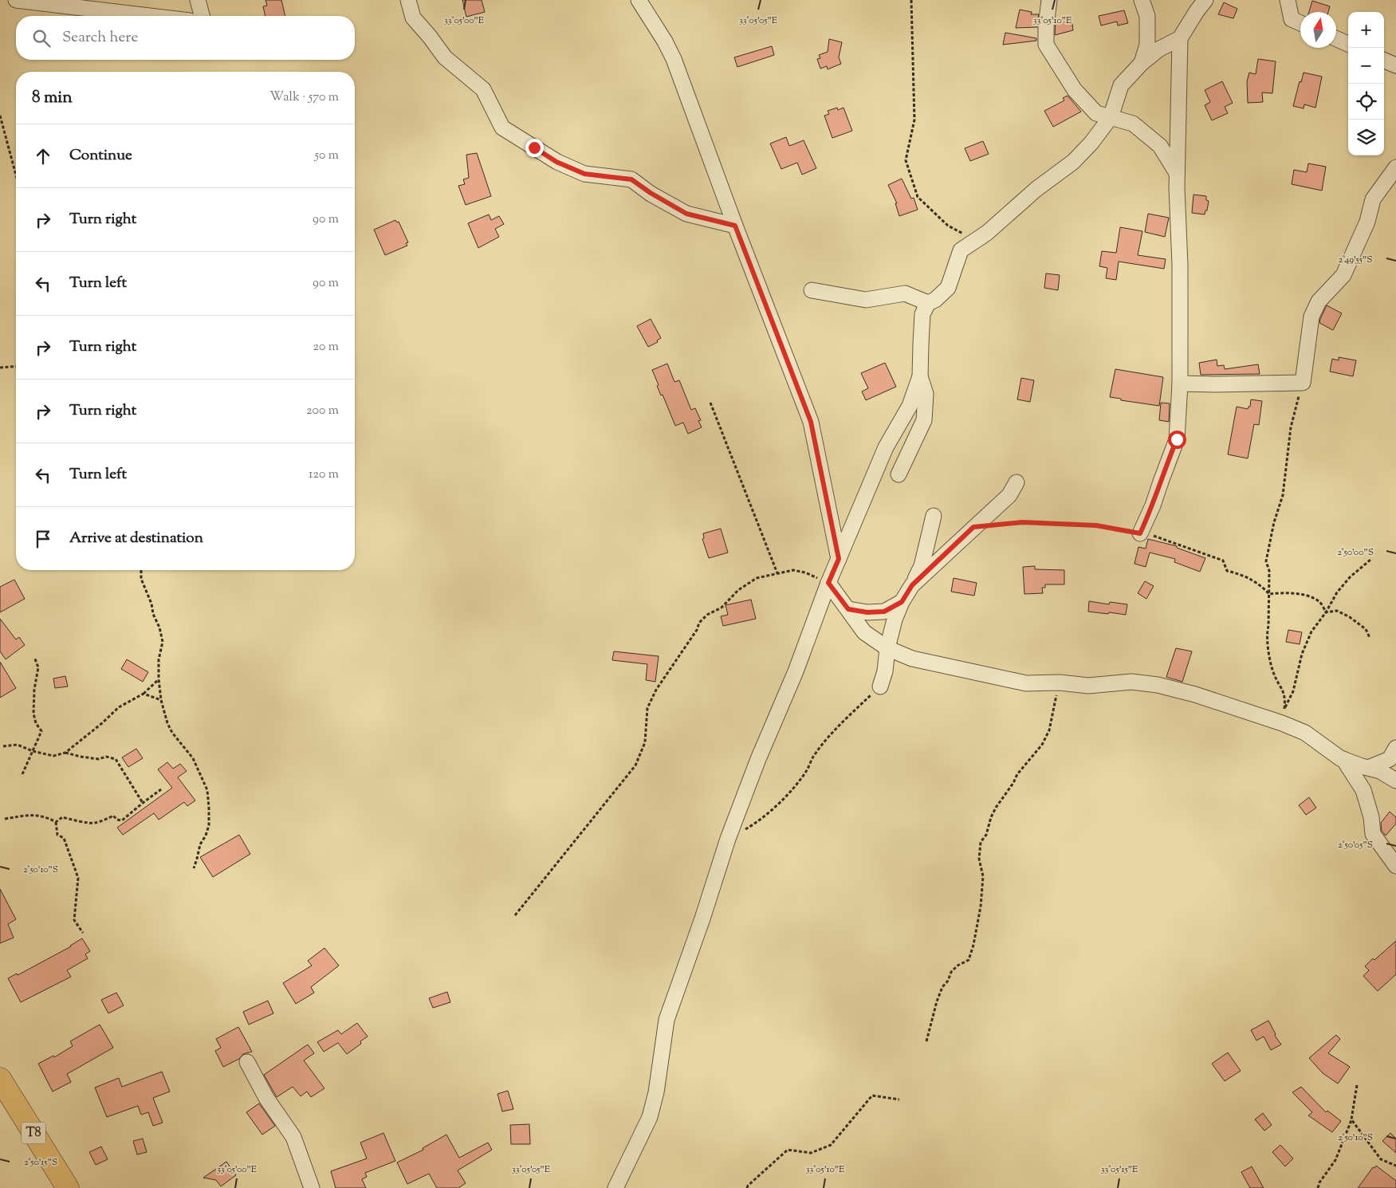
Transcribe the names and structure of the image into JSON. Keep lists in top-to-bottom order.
{
  "streets": {
    "highway": ["T8"]
  },
  "north": "top",
  "page": {
    "map_buttons": ["+", "−"],
    "search": "Search here",
    "heading": ["8 min", "Walk · 570 m"],
    "list": [
      ["Continue", "50 m"],
      ["Turn right", "90 m"],
      ["Turn left", "90 m"],
      ["Turn right", "20 m"],
      ["Turn right", "200 m"],
      ["Turn left", "120 m"],
      "Arrive at destination"
    ]
  },
  "coordinates": [
    "33°05'00\"E",
    "33°05'05\"E",
    "33°05'10\"E",
    "2°49'55\"S",
    "2°50'00\"S",
    "2°50'05\"S",
    "2°50'10\"S",
    "2°50'15\"S",
    "33°05'15\"E"
  ]
}
